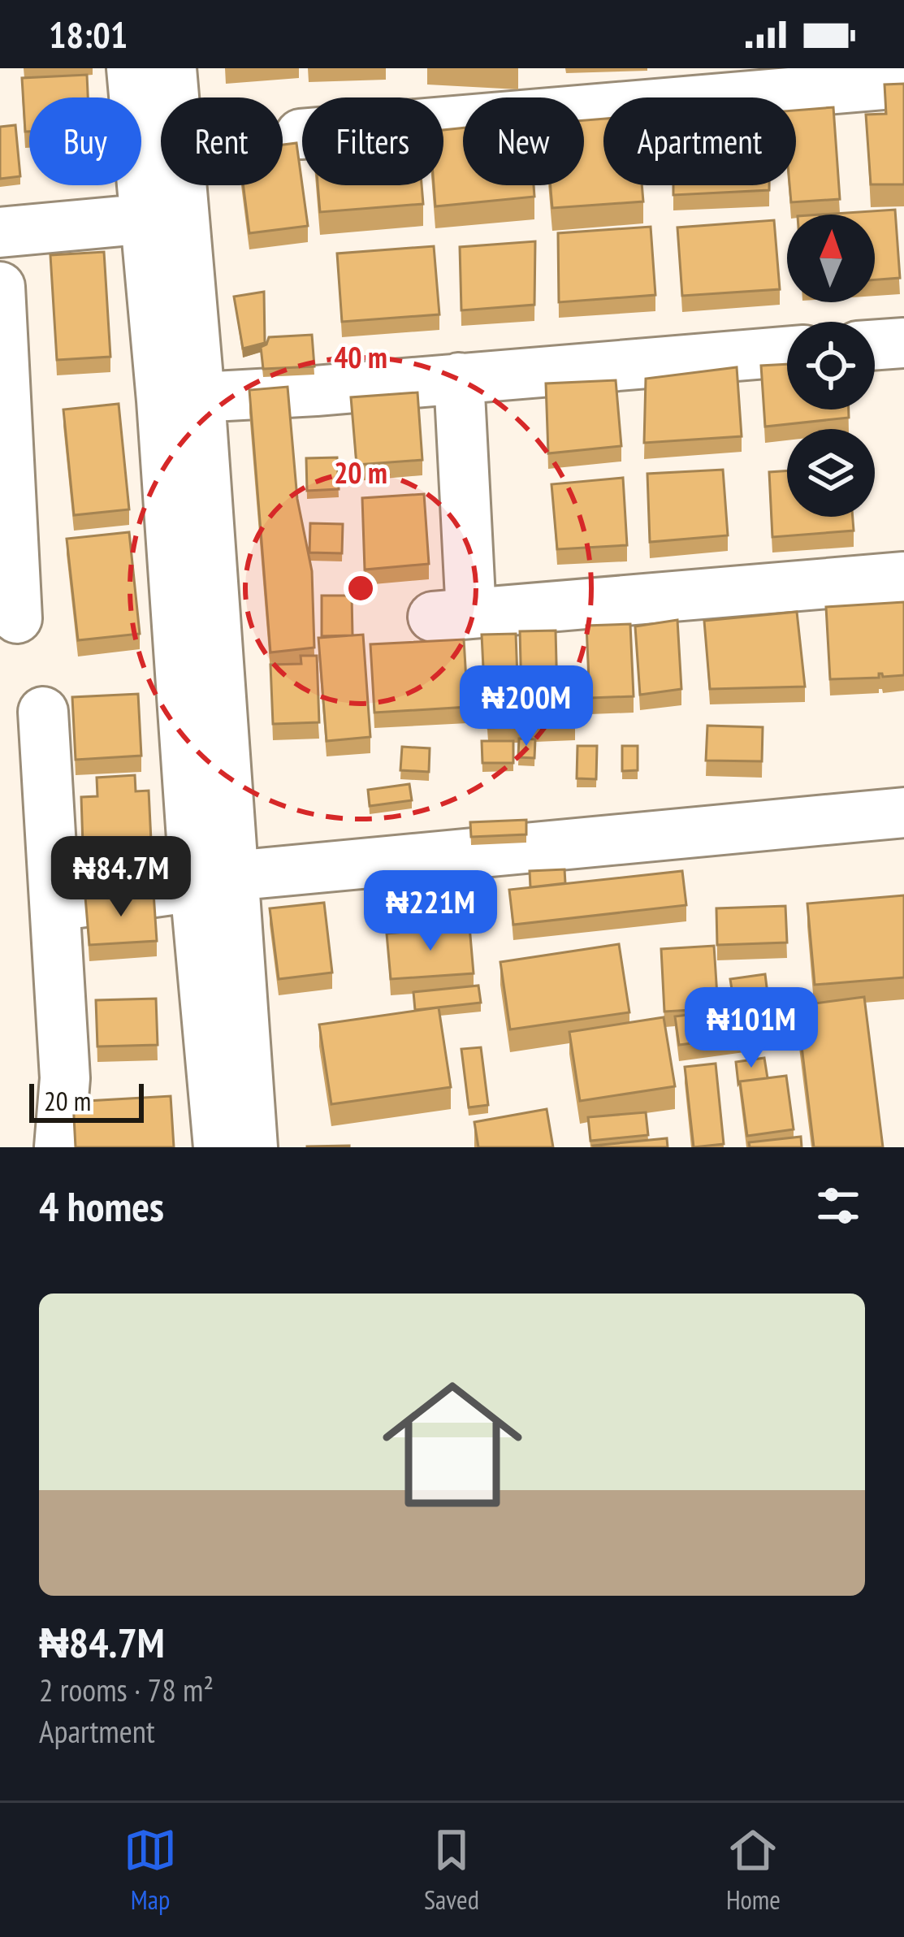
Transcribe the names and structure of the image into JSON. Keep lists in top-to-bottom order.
{
  "scale_bar": "20 m",
  "north": "top",
  "page": {
    "status": "18:01",
    "chip": [
      "Buy",
      "Rent",
      "Filters",
      "New",
      "Apartment"
    ],
    "price": [
      "₦200M",
      "₦84.7M",
      "₦221M",
      "₦101M"
    ],
    "scale": "20 m",
    "heading": "4 homes",
    "list": [
      {
        "name": "₦84.7M",
        "note": "2 rooms · 78 m² · Apartment"
      }
    ],
    "tabs": ["Map", "Saved", "Home"]
  },
  "rings": ["40 m", "20 m"]
}
